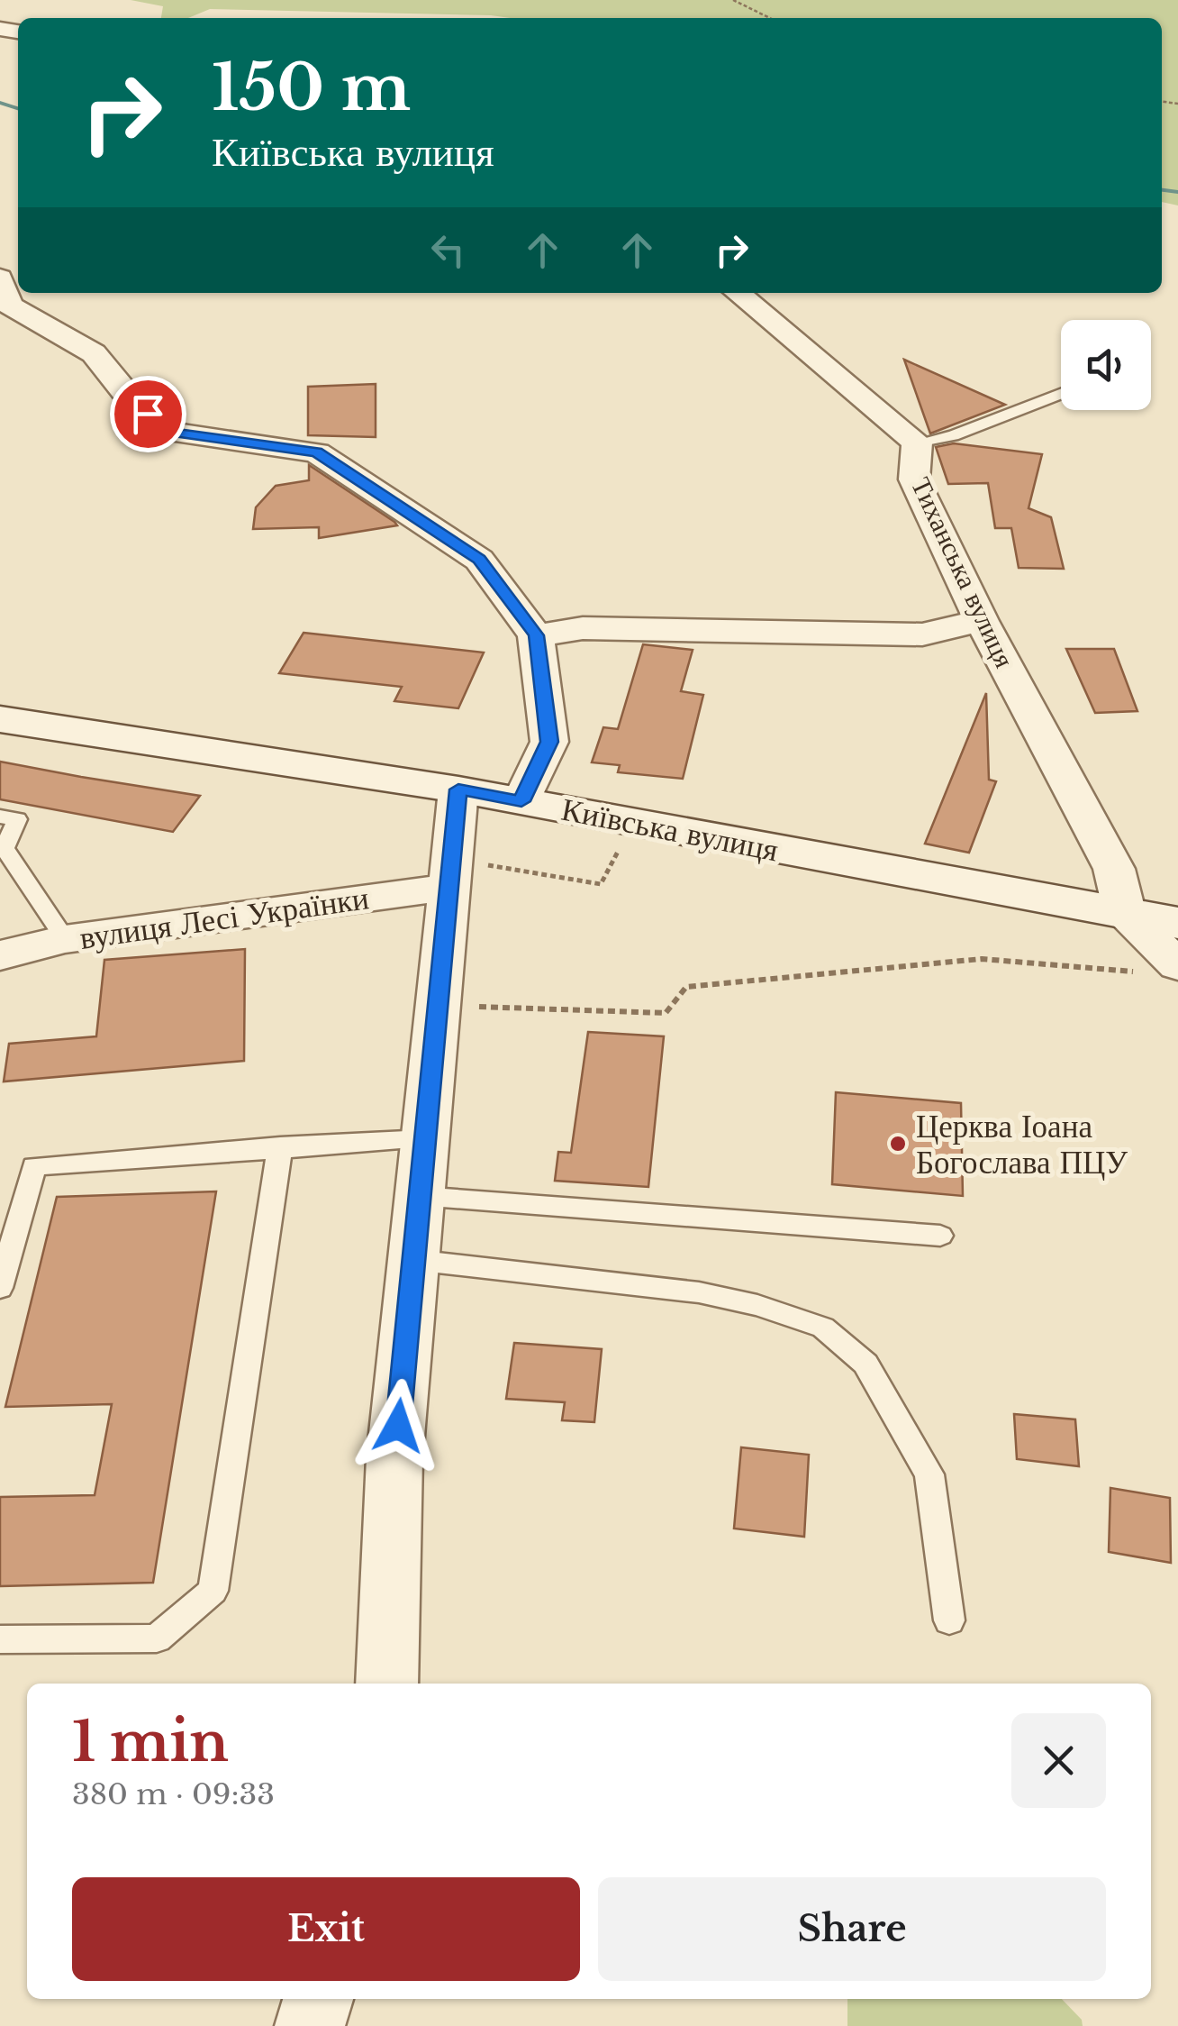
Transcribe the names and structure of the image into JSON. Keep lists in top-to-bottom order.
{
  "streets": {
    "main road": ["Київська вулиця"],
    "street": ["Тиханська вулиця", "вулиця Лесі Українки"]
  },
  "crossings": [
    ["Тиханська вулиця", "Київська вулиця"]
  ],
  "places": ["Церква Іоана Богослава ПЦУ"],
  "page": {
    "turn": ["150 m", "Київська вулиця"],
    "heading": ["1 min", "380 m · 09:33"],
    "buttons": ["Exit", "Share"]
  }
}
